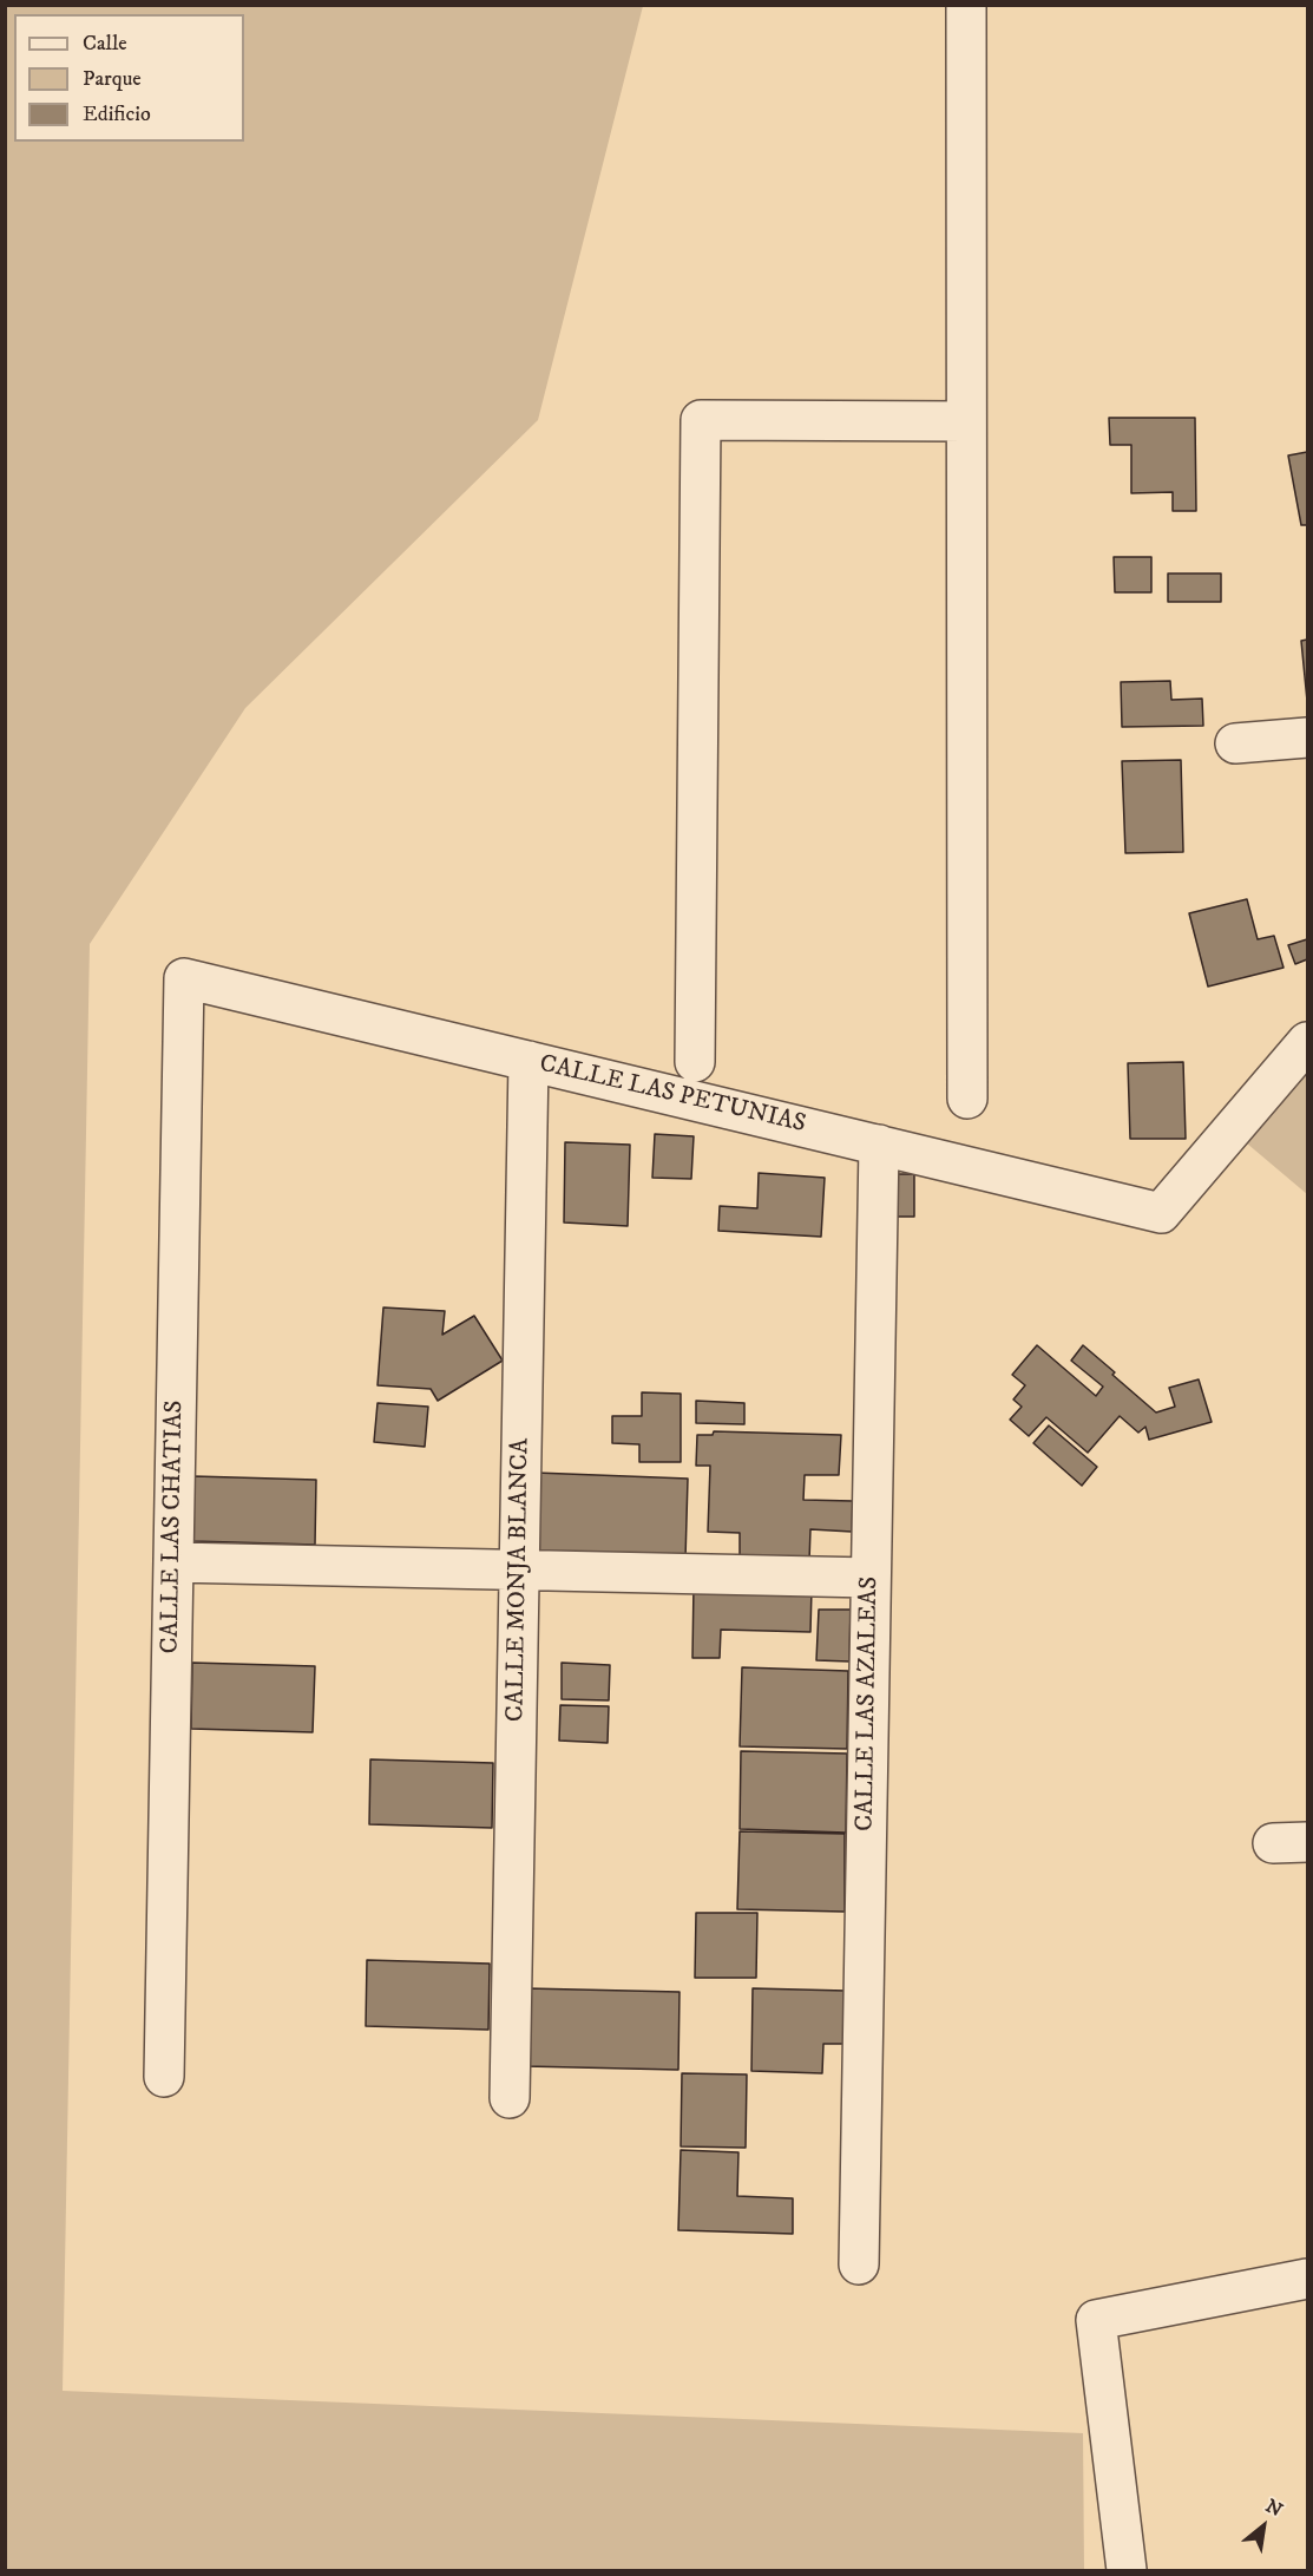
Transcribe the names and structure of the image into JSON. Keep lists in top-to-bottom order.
{
  "streets": {
    "street": [
      "CALLE LAS PETUNIAS",
      "CALLE LAS CHATIAS",
      "CALLE MONJA BLANCA",
      "CALLE LAS AZALEAS"
    ]
  },
  "crossings": [
    ["CALLE LAS PETUNIAS", "CALLE LAS CHATIAS"],
    ["CALLE LAS PETUNIAS", "CALLE MONJA BLANCA"],
    ["CALLE LAS PETUNIAS", "CALLE LAS AZALEAS"]
  ],
  "legend": ["Calle", "Parque", "Edificio"],
  "north": "top right"
}
